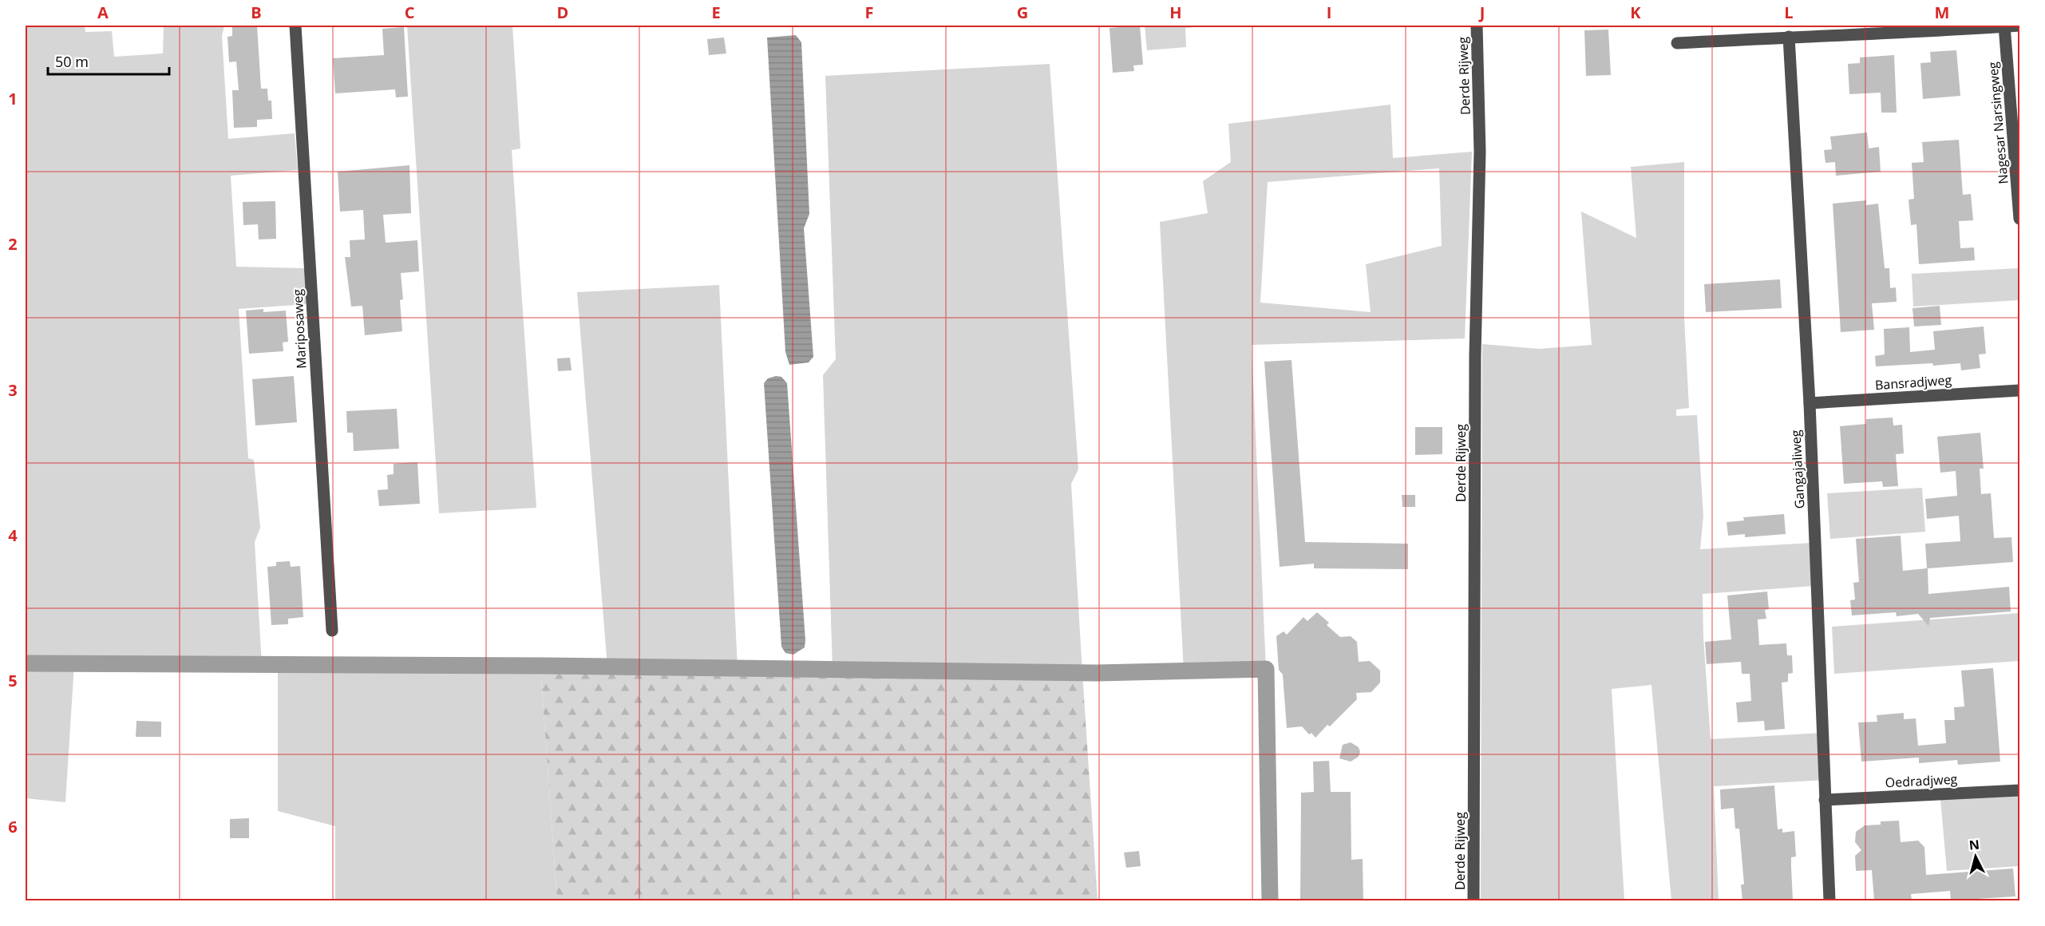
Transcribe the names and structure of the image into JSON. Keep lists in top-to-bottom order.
{
  "streets": {
    "street": [
      "Derde Rijweg",
      "Nagesar Narsingweg",
      "Mariposaweg",
      "Bansradjweg",
      "Gangajaliweg",
      "Oedradjweg"
    ]
  },
  "crossings": [
    ["Bansradjweg", "Gangajaliweg"],
    ["Gangajaliweg", "Oedradjweg"]
  ],
  "scale_bar": "50 m",
  "north": "top",
  "grid": {
    "columns": [
      "A",
      "B",
      "C",
      "D",
      "E",
      "F",
      "G",
      "H",
      "I",
      "J",
      "K",
      "L",
      "M"
    ],
    "rows": [
      "1",
      "2",
      "3",
      "4",
      "5",
      "6"
    ]
  }
}
